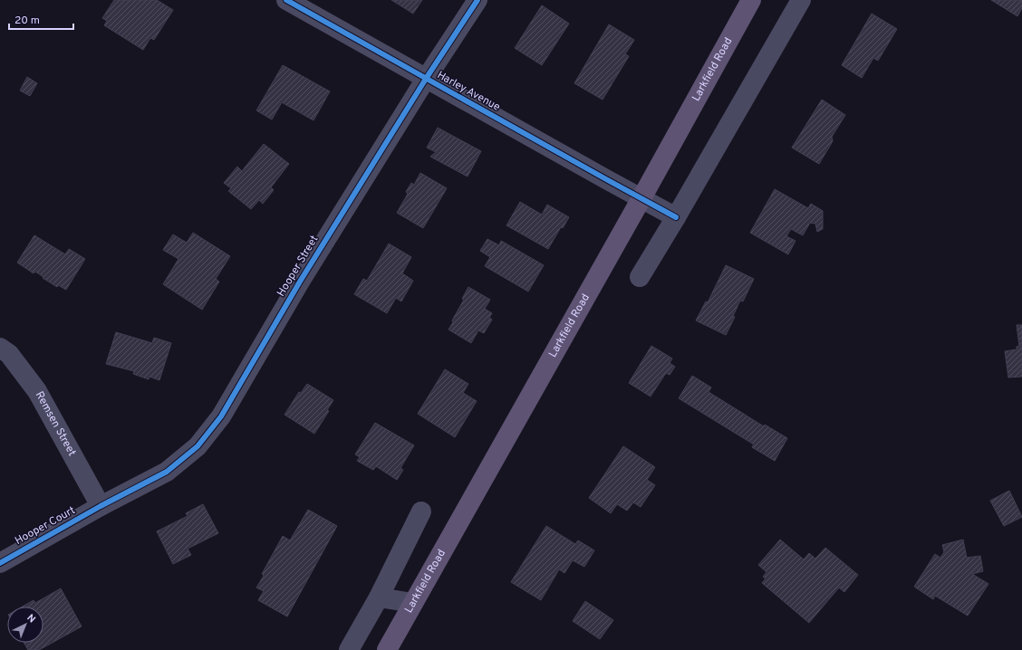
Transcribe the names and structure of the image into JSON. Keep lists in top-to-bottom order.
{
  "streets": {
    "main road": ["Larkfield Road"],
    "street": [
      "Harley Avenue",
      "Hooper Street",
      "Remsen Street",
      "Hooper Court"
    ]
  },
  "crossings": [
    ["Larkfield Road", "Harley Avenue"],
    ["Harley Avenue", "Hooper Street"],
    ["Hooper Street", "Remsen Street"],
    ["Hooper Street", "Hooper Court"],
    ["Remsen Street", "Hooper Court"]
  ],
  "scale_bar": "20 m",
  "north": "top right"
}
